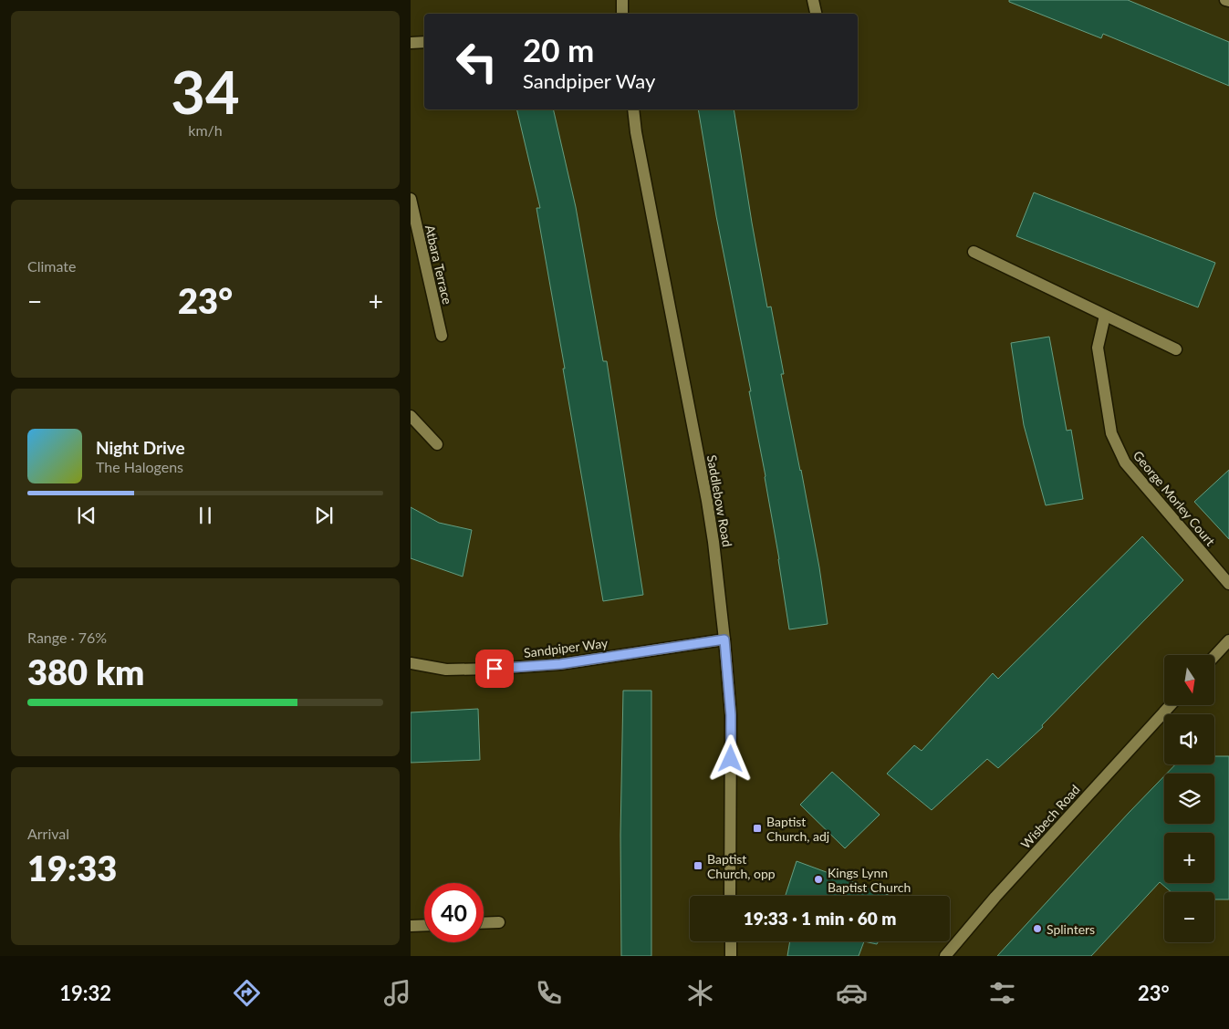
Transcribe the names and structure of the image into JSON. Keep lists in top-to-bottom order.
{
  "streets": {
    "street": [
      "Atbara Terrace",
      "George Morley Court",
      "Saddlebow Road",
      "Sandpiper Way",
      "Wisbech Road"
    ]
  },
  "crossings": [
    ["Saddlebow Road", "Sandpiper Way"]
  ],
  "places": {
    "transit": ["Baptist Church, adj", "Baptist Church, opp"],
    "other": ["Kings Lynn Baptist Church", "Splinters"]
  },
  "north": "bottom",
  "page": {
    "tile": [
      ["34", "km/h"],
      "Climate",
      ["Range · 76%", "380 km"],
      ["Arrival", "19:33"]
    ],
    "turn": ["20 m", "Sandpiper Way"],
    "heat": ["−", "23°", "+"],
    "song": ["Night Drive", "The Halogens"],
    "map_buttons": ["+", "−"],
    "limit": "40",
    "trip": "19:33 · 1 min · 60 m",
    "tabs": ["19:32", "23°"]
  }
}
